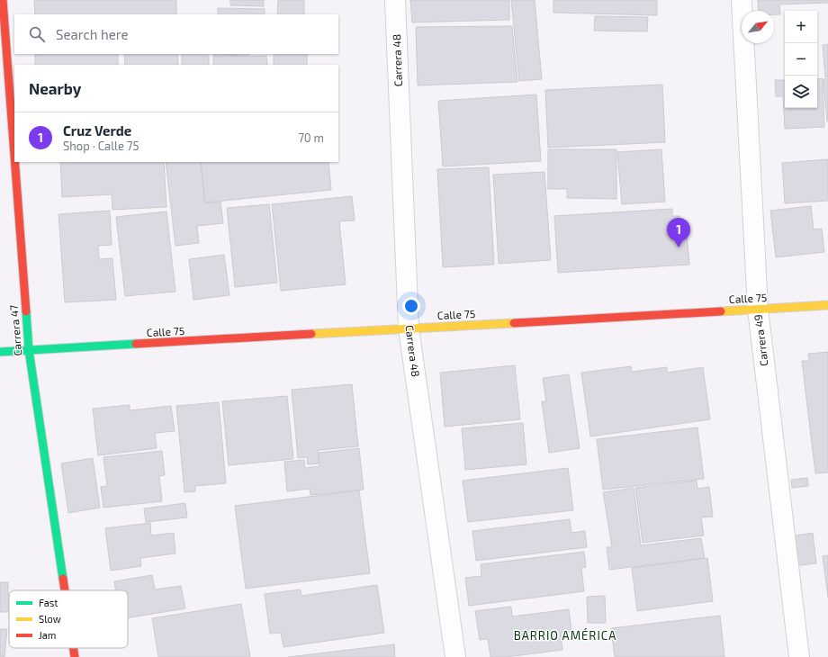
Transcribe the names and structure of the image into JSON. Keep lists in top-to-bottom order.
{
  "streets": {
    "street": [
      "Carrera 48",
      "Calle 75",
      "Carrera 47",
      "Carrera 49"
    ]
  },
  "crossings": [
    ["Carrera 48", "Calle 75"],
    ["Calle 75", "Carrera 47"],
    ["Calle 75", "Carrera 49"]
  ],
  "districts": ["BARRIO AMÉRICA"],
  "legend": ["Fast", "Slow", "Jam"],
  "north": "top right",
  "page": {
    "map_buttons": ["+", "−"],
    "search": "Search here",
    "heading": "Nearby",
    "list": [
      {
        "mark": "1",
        "name": "Cruz Verde",
        "note": "Shop · Calle 75",
        "value": "70 m"
      }
    ],
    "pins": "1"
  }
}
